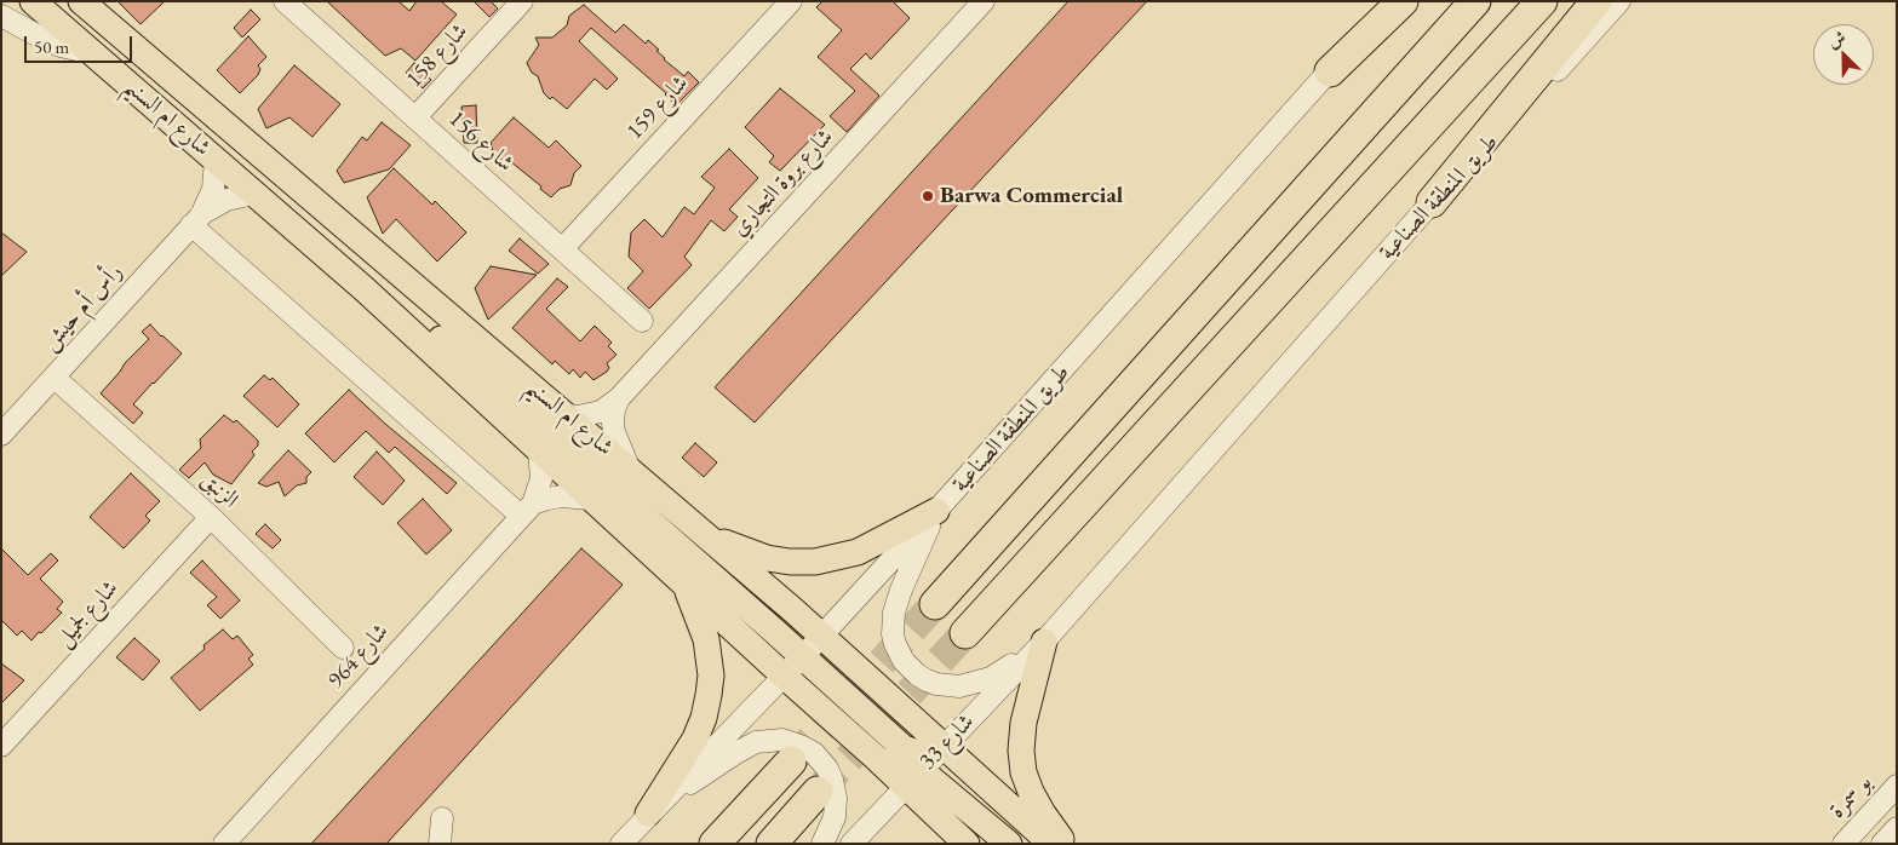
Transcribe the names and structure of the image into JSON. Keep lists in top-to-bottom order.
{
  "streets": {
    "main road": ["شارع ام السنيم"],
    "street": [
      "شارع 158",
      "شارع 159",
      "شارع 156",
      "شارع بروة التجاري",
      "طريق المنطقة الصناعية",
      "رأس أم حيش",
      "الزنبق",
      "شارع لجميل",
      "شارع 964",
      "شارع 33",
      "بو سمرة"
    ]
  },
  "crossings": [
    ["شارع 158", "شارع 156"],
    ["شارع 159", "شارع 156"],
    ["شارع ام السنيم", "شارع بروة التجاري"],
    ["شارع ام السنيم", "طريق المنطقة الصناعية"],
    ["شارع ام السنيم", "رأس أم حيش"],
    ["شارع ام السنيم", "شارع 964"],
    ["شارع ام السنيم", "شارع 33"],
    ["طريق المنطقة الصناعية", "شارع 33"],
    ["رأس أم حيش", "الزنبق"],
    ["الزنبق", "شارع لجميل"]
  ],
  "places": ["Barwa Commercial"],
  "scale_bar": "50 m",
  "north": "top left"
}
